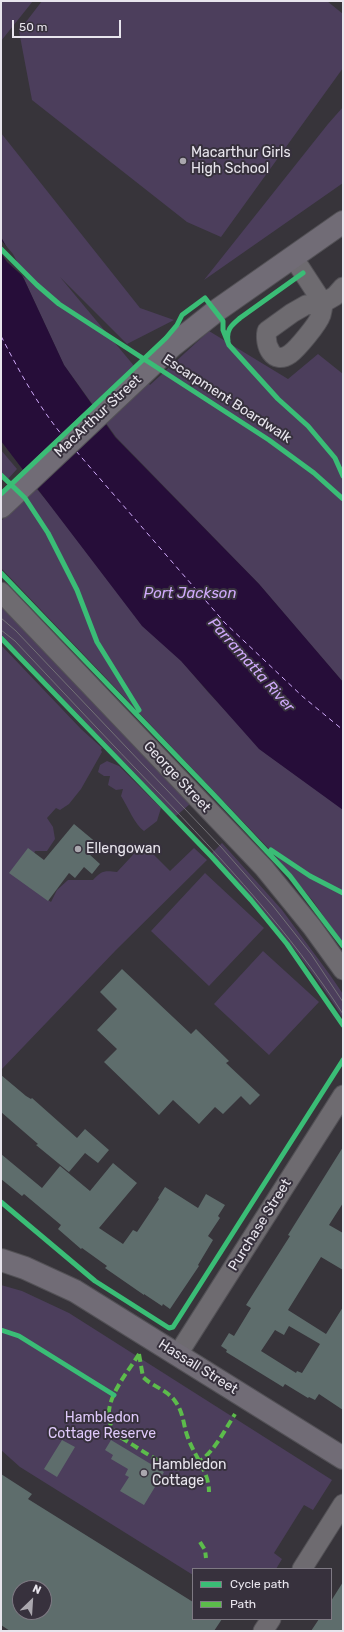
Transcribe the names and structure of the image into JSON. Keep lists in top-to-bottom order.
{
  "streets": {
    "main road": ["MacArthur Street", "Hassall Street"],
    "street": ["George Street", "Purchase Street"],
    "cycle path": ["Escarpment Boardwalk"]
  },
  "crossings": [
    ["Purchase Street", "Hassall Street"]
  ],
  "water": ["Port Jackson", "Parramatta River"],
  "parks": ["Hambledon Cottage Reserve"],
  "places": ["Macarthur Girls High School", "Ellengowan", "Hambledon Cottage"],
  "legend": ["Cycle path", "Path"],
  "scale_bar": "50 m",
  "north": "top right"
}
